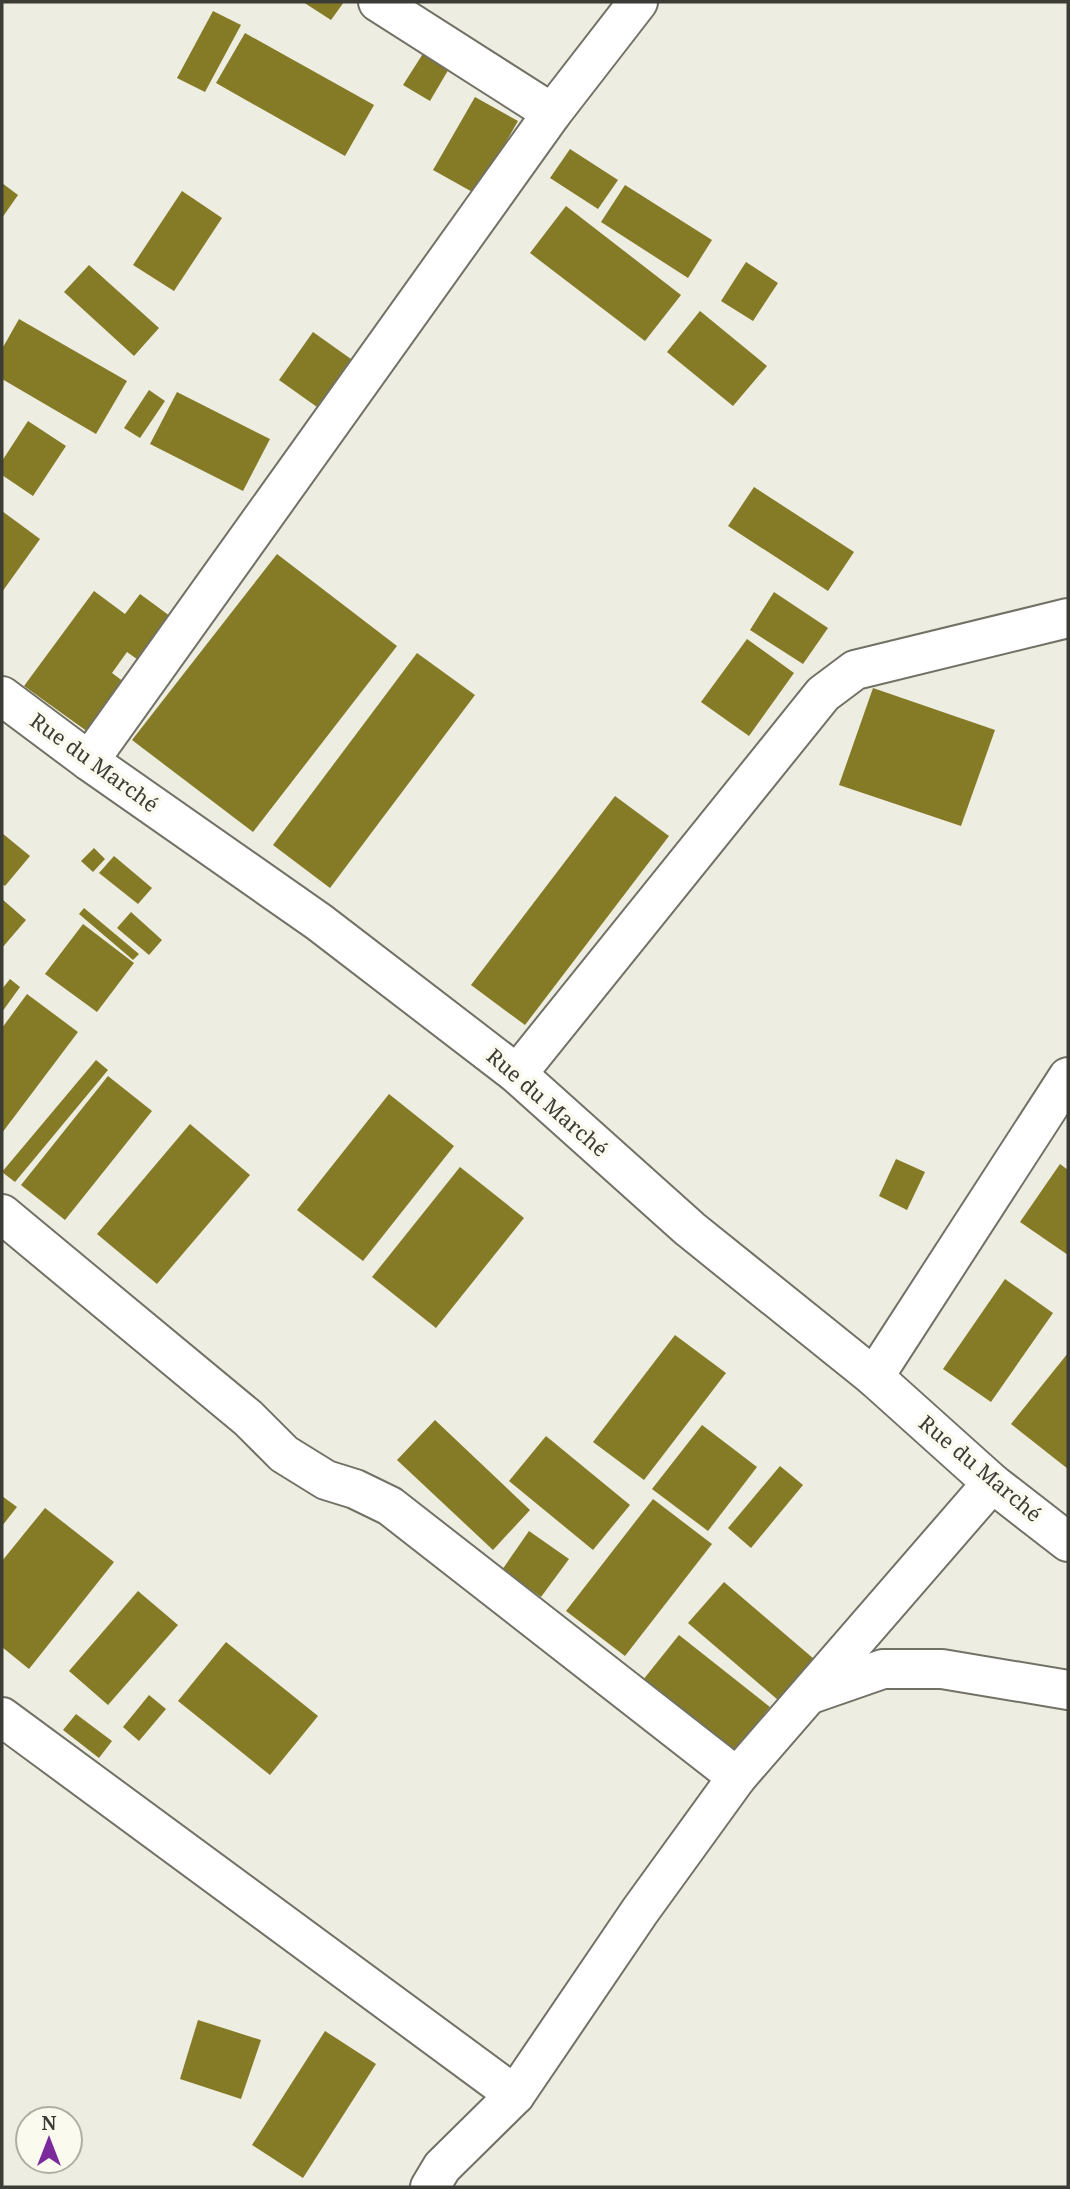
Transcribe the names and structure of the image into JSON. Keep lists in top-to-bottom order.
{
  "streets": {
    "street": ["Rue du Marché"]
  },
  "north": "top"
}
